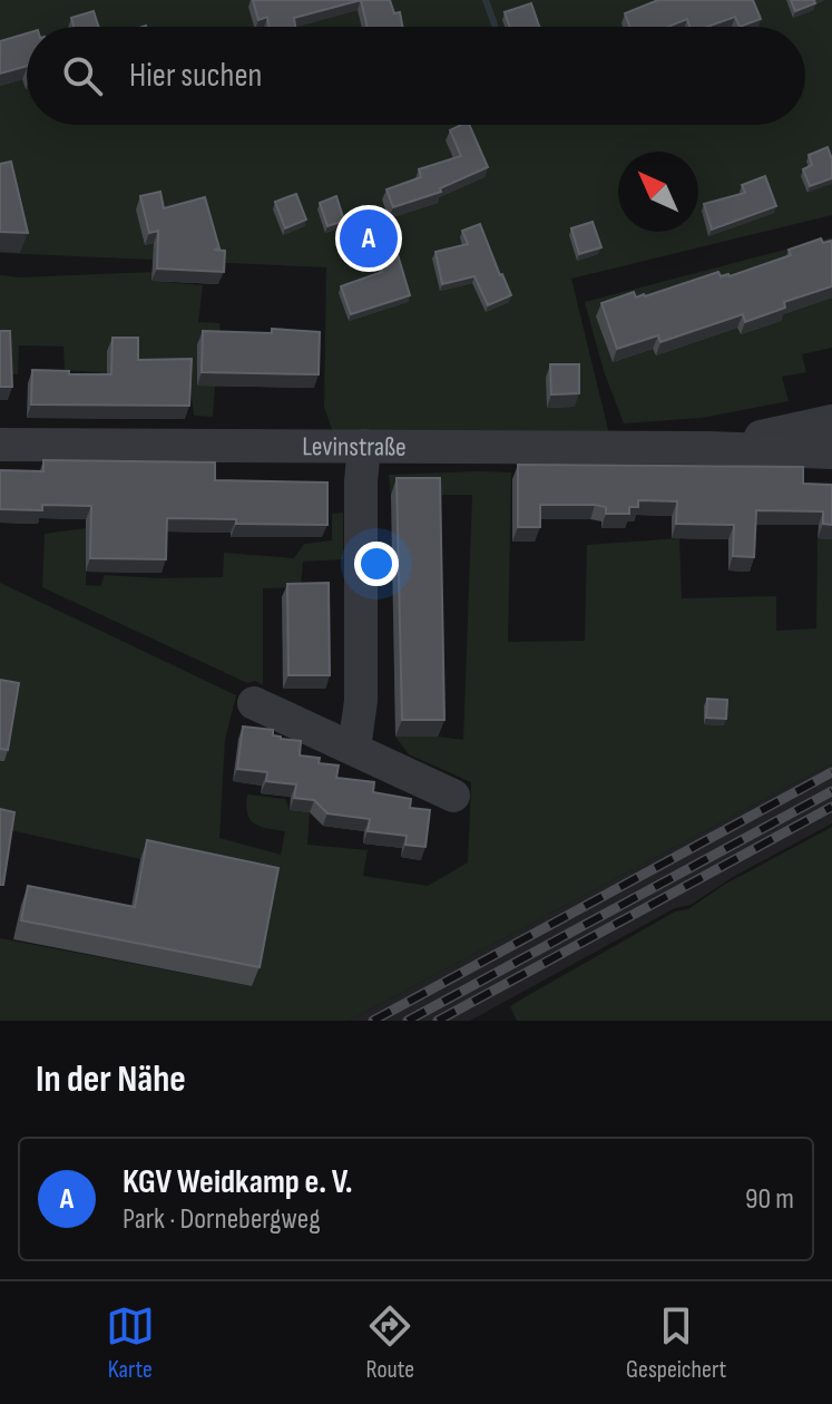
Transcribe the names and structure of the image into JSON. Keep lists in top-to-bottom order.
{
  "streets": {
    "street": ["Levinstraße"]
  },
  "north": "top left",
  "page": {
    "search": "Hier suchen",
    "pins": "A",
    "heading": "In der Nähe",
    "list": [
      {
        "mark": "A",
        "name": "KGV Weidkamp e. V.",
        "note": "Park · Dornebergweg",
        "value": "90 m"
      }
    ],
    "nav": ["Karte", "Route", "Gespeichert"]
  }
}
